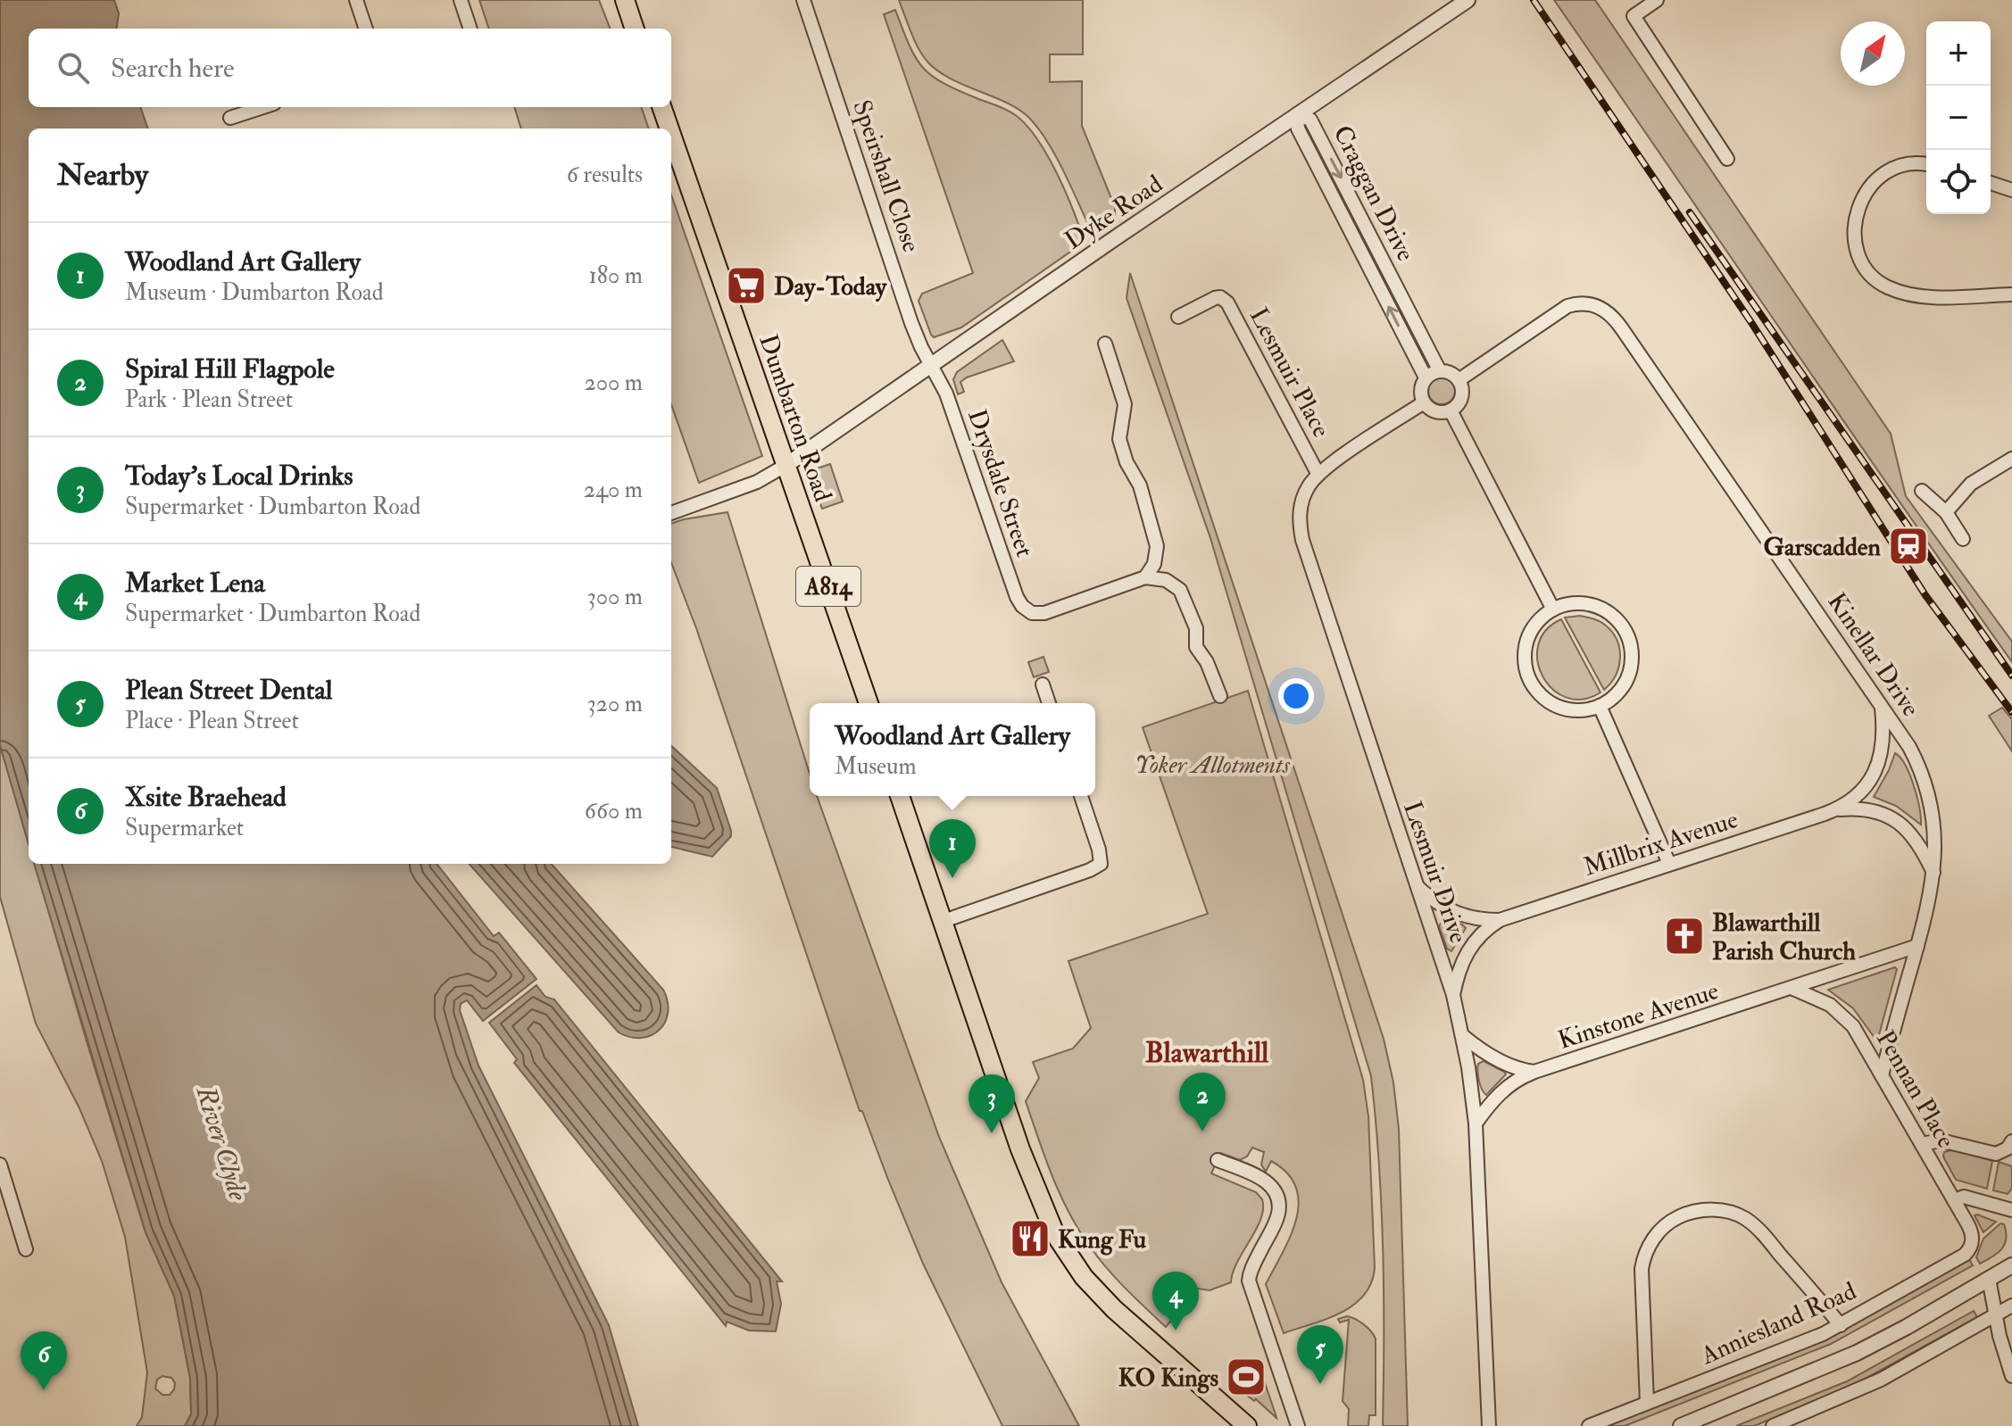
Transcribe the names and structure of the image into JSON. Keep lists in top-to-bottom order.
{
  "streets": {
    "main road": ["Dumbarton Road", "A814"],
    "street": [
      "Speirshall Close",
      "Craggan Drive",
      "Dyke Road",
      "Lesmuir Place",
      "Drysdale Street",
      "Kinellar Drive",
      "Millbrix Avenue",
      "Lesmuir Drive",
      "Kinstone Avenue",
      "Pennan Place",
      "Anniesland Road"
    ]
  },
  "crossings": [
    ["Speirshall Close", "Dyke Road"],
    ["Speirshall Close", "Drysdale Street"],
    ["Craggan Drive", "Dyke Road"],
    ["Craggan Drive", "Kinellar Drive"],
    ["Craggan Drive", "Lesmuir Drive"],
    ["Dyke Road", "Dumbarton Road"],
    ["Dyke Road", "Drysdale Street"],
    ["Lesmuir Place", "Lesmuir Drive"],
    ["Kinellar Drive", "Millbrix Avenue"],
    ["Kinellar Drive", "Lesmuir Drive"],
    ["Kinellar Drive", "Kinstone Avenue"],
    ["Kinellar Drive", "Pennan Place"],
    ["Millbrix Avenue", "Lesmuir Drive"],
    ["Lesmuir Drive", "Kinstone Avenue"],
    ["Kinstone Avenue", "Pennan Place"],
    ["Pennan Place", "Anniesland Road"]
  ],
  "districts": ["Blawarthill"],
  "water": ["River Clyde"],
  "parks": ["Yoker Allotments"],
  "places": {
    "supermarket": ["Day-Today"],
    "station": ["Garscadden"],
    "church": ["Blawarthill Parish Church"],
    "restaurant": ["Kung Fu"],
    "sports": ["KO Kings"]
  },
  "north": "top right",
  "page": {
    "map_buttons": ["+", "−"],
    "search": "Search here",
    "heading": ["Nearby", "6 results"],
    "list": [
      {
        "mark": "1",
        "name": "Woodland Art Gallery",
        "note": "Museum · Dumbarton Road",
        "value": "180 m"
      },
      {
        "mark": "2",
        "name": "Spiral Hill Flagpole",
        "note": "Park · Plean Street",
        "value": "200 m"
      },
      {
        "mark": "3",
        "name": "Today's Local Drinks",
        "note": "Supermarket · Dumbarton Road",
        "value": "240 m"
      },
      {
        "mark": "4",
        "name": "Market Lena",
        "note": "Supermarket · Dumbarton Road",
        "value": "300 m"
      },
      {
        "mark": "5",
        "name": "Plean Street Dental",
        "note": "Place · Plean Street",
        "value": "320 m"
      },
      {
        "mark": "6",
        "name": "Xsite Braehead",
        "note": "Supermarket",
        "value": "660 m"
      }
    ],
    "popup": ["Woodland Art Gallery", "Museum"],
    "pins": [
      "1",
      "2",
      "3",
      "4",
      "5",
      "6"
    ]
  }
}
